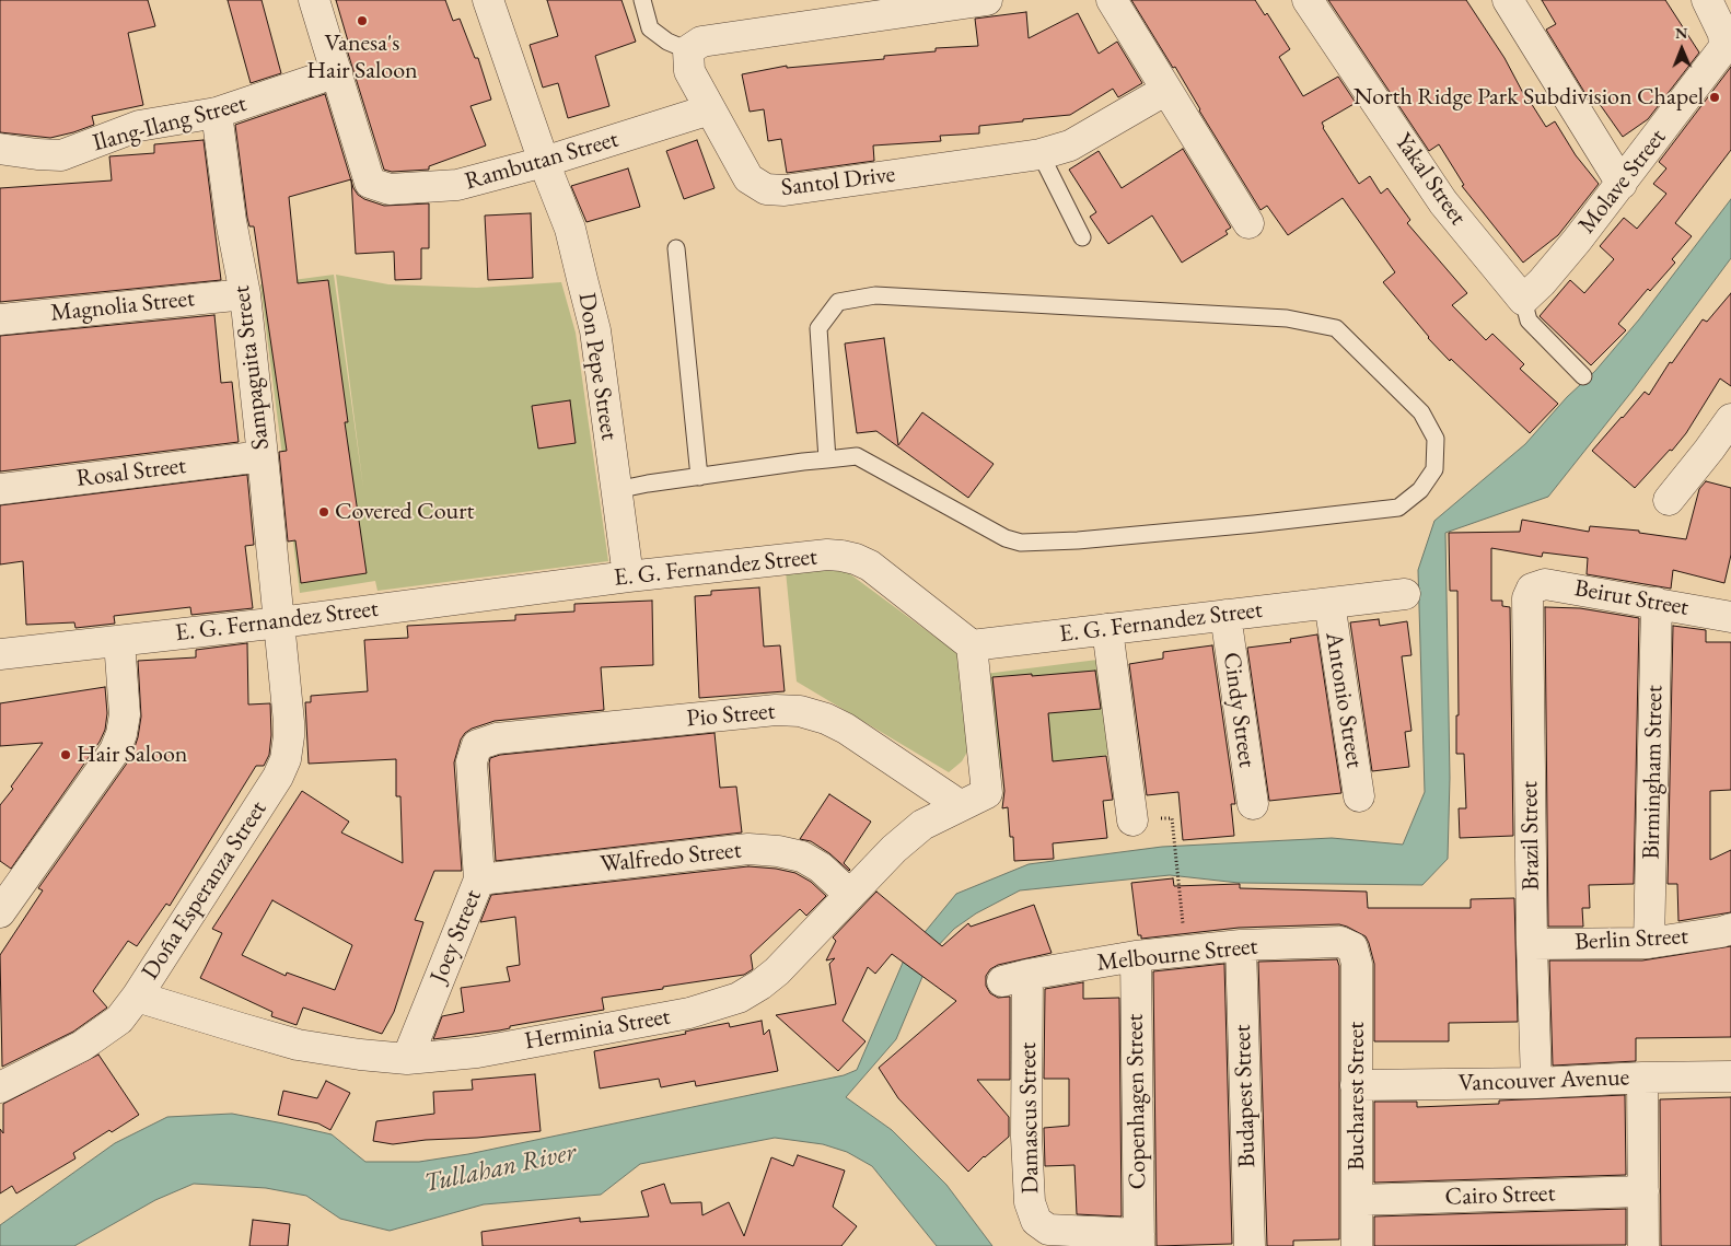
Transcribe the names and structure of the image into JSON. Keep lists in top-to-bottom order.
{
  "streets": {
    "street": [
      "Ilang-Ilang Street",
      "Rambutan Street",
      "Yakal Street",
      "Santol Drive",
      "Molave Street",
      "Magnolia Street",
      "Don Pepe Street",
      "Sampaguita Street",
      "Rosal Street",
      "E. G. Fernandez Street",
      "Beirut Street",
      "Antonio Street",
      "Cindy Street",
      "Pio Street",
      "Birmingham Street",
      "Brazil Street",
      "Walfredo Street",
      "Doña Esperanza Street",
      "Joey Street",
      "Berlin Street",
      "Melbourne Street",
      "Herminia Street",
      "Vancouver Avenue",
      "Budapest Street",
      "Bucharest Street",
      "Copenhagen Street",
      "Damascus Street",
      "Cairo Street"
    ]
  },
  "crossings": [
    ["Ilang-Ilang Street", "Rambutan Street"],
    ["Ilang-Ilang Street", "Sampaguita Street"],
    ["Rambutan Street", "Santol Drive"],
    ["Rambutan Street", "Don Pepe Street"],
    ["Yakal Street", "Molave Street"],
    ["Magnolia Street", "Sampaguita Street"],
    ["Don Pepe Street", "E. G. Fernandez Street"],
    ["Sampaguita Street", "Rosal Street"],
    ["Sampaguita Street", "E. G. Fernandez Street"],
    ["Sampaguita Street", "Doña Esperanza Street"],
    ["E. G. Fernandez Street", "Antonio Street"],
    ["E. G. Fernandez Street", "Cindy Street"],
    ["E. G. Fernandez Street", "Doña Esperanza Street"],
    ["E. G. Fernandez Street", "Herminia Street"],
    ["Beirut Street", "Birmingham Street"],
    ["Beirut Street", "Brazil Street"],
    ["Pio Street", "Joey Street"],
    ["Pio Street", "Herminia Street"],
    ["Birmingham Street", "Berlin Street"],
    ["Brazil Street", "Berlin Street"],
    ["Brazil Street", "Vancouver Avenue"],
    ["Walfredo Street", "Joey Street"],
    ["Walfredo Street", "Herminia Street"],
    ["Doña Esperanza Street", "Herminia Street"],
    ["Joey Street", "Herminia Street"],
    ["Melbourne Street", "Budapest Street"],
    ["Melbourne Street", "Bucharest Street"],
    ["Melbourne Street", "Copenhagen Street"],
    ["Melbourne Street", "Damascus Street"],
    ["Vancouver Avenue", "Bucharest Street"],
    ["Bucharest Street", "Cairo Street"],
    ["Copenhagen Street", "Damascus Street"]
  ],
  "water": ["Tullahan River"],
  "places": [
    "Vanesa's Hair Saloon",
    "North Ridge Park Subdivision Chapel",
    "Covered Court",
    "Hair Saloon"
  ],
  "north": "top"
}
